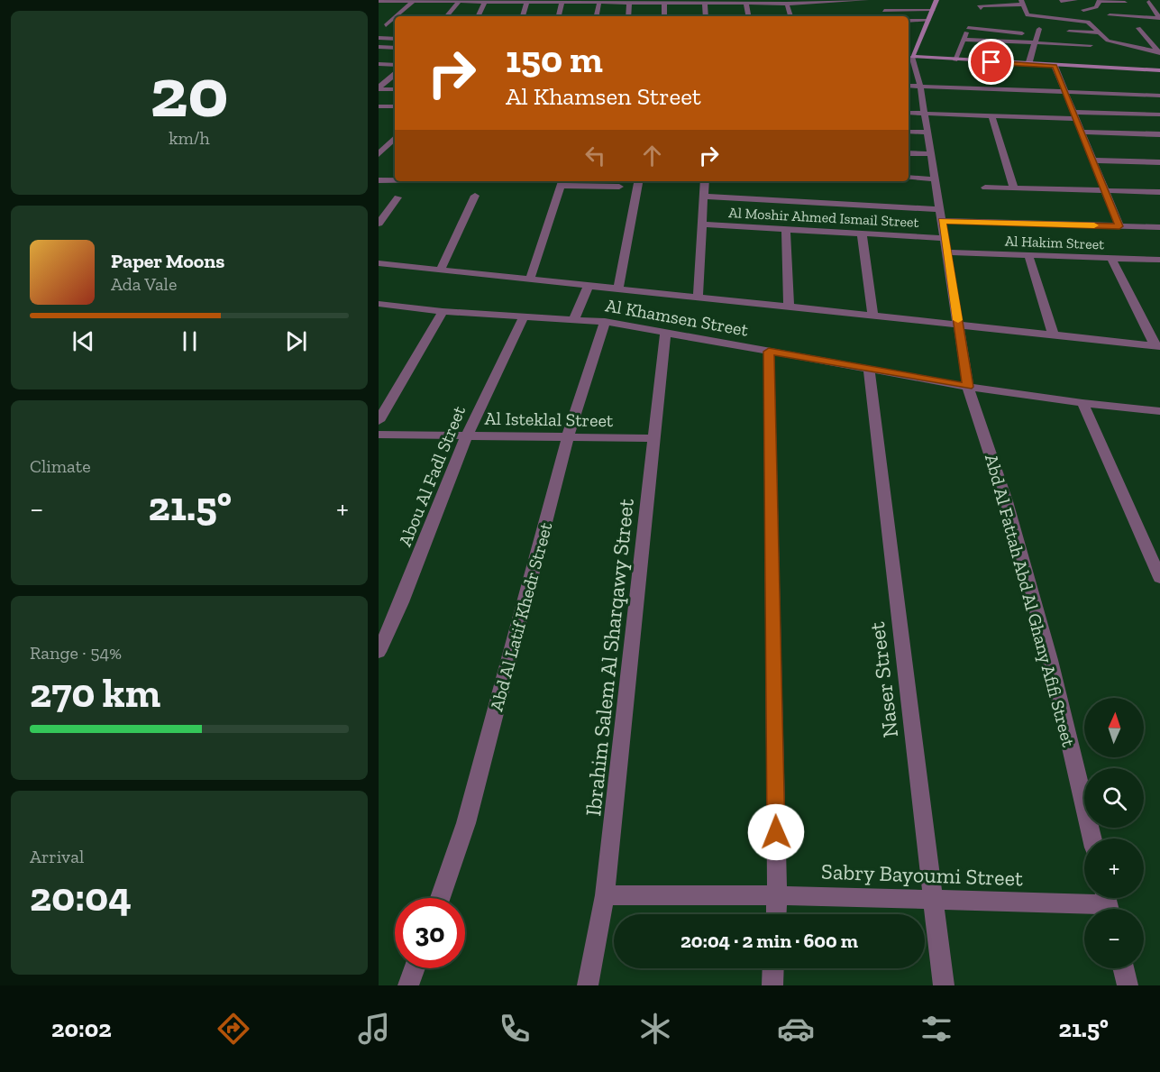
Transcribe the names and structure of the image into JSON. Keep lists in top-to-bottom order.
{
  "streets": {
    "street": [
      "Al Moshir Ahmed Ismail Street",
      "Al Hakim Street",
      "Al Khamsen Street",
      "Al Isteklal Street",
      "Abou Al Fadl Street",
      "Abd Al Fattah Abd Al Ghany Afifi Street",
      "Abd Al Latif Khedr Street",
      "Ibrahim Salem Al Sharqawy Street",
      "Naser Street",
      "Sabry Bayoumi Street"
    ]
  },
  "crossings": [
    ["Al Moshir Ahmed Ismail Street", "Abd Al Fattah Abd Al Ghany Afifi Street"],
    ["Al Hakim Street", "Abd Al Fattah Abd Al Ghany Afifi Street"],
    ["Al Khamsen Street", "Abou Al Fadl Street"],
    ["Al Khamsen Street", "Abd Al Fattah Abd Al Ghany Afifi Street"],
    ["Al Khamsen Street", "Abd Al Latif Khedr Street"],
    ["Al Khamsen Street", "Ibrahim Salem Al Sharqawy Street"],
    ["Al Khamsen Street", "Naser Street"],
    ["Al Isteklal Street", "Abou Al Fadl Street"],
    ["Al Isteklal Street", "Abd Al Latif Khedr Street"],
    ["Al Isteklal Street", "Ibrahim Salem Al Sharqawy Street"],
    ["Ibrahim Salem Al Sharqawy Street", "Sabry Bayoumi Street"],
    ["Naser Street", "Sabry Bayoumi Street"]
  ],
  "north": "top",
  "page": {
    "tile": [
      ["20", "km/h"],
      "Climate",
      ["Range · 54%", "270 km"],
      ["Arrival", "20:04"]
    ],
    "turn": ["150 m", "Al Khamsen Street"],
    "song": ["Paper Moons", "Ada Vale"],
    "heat": ["−", "21.5°", "+"],
    "map_buttons": ["+", "−"],
    "limit": "30",
    "trip": "20:04 · 2 min · 600 m",
    "tabs": ["20:02", "21.5°"]
  }
}
